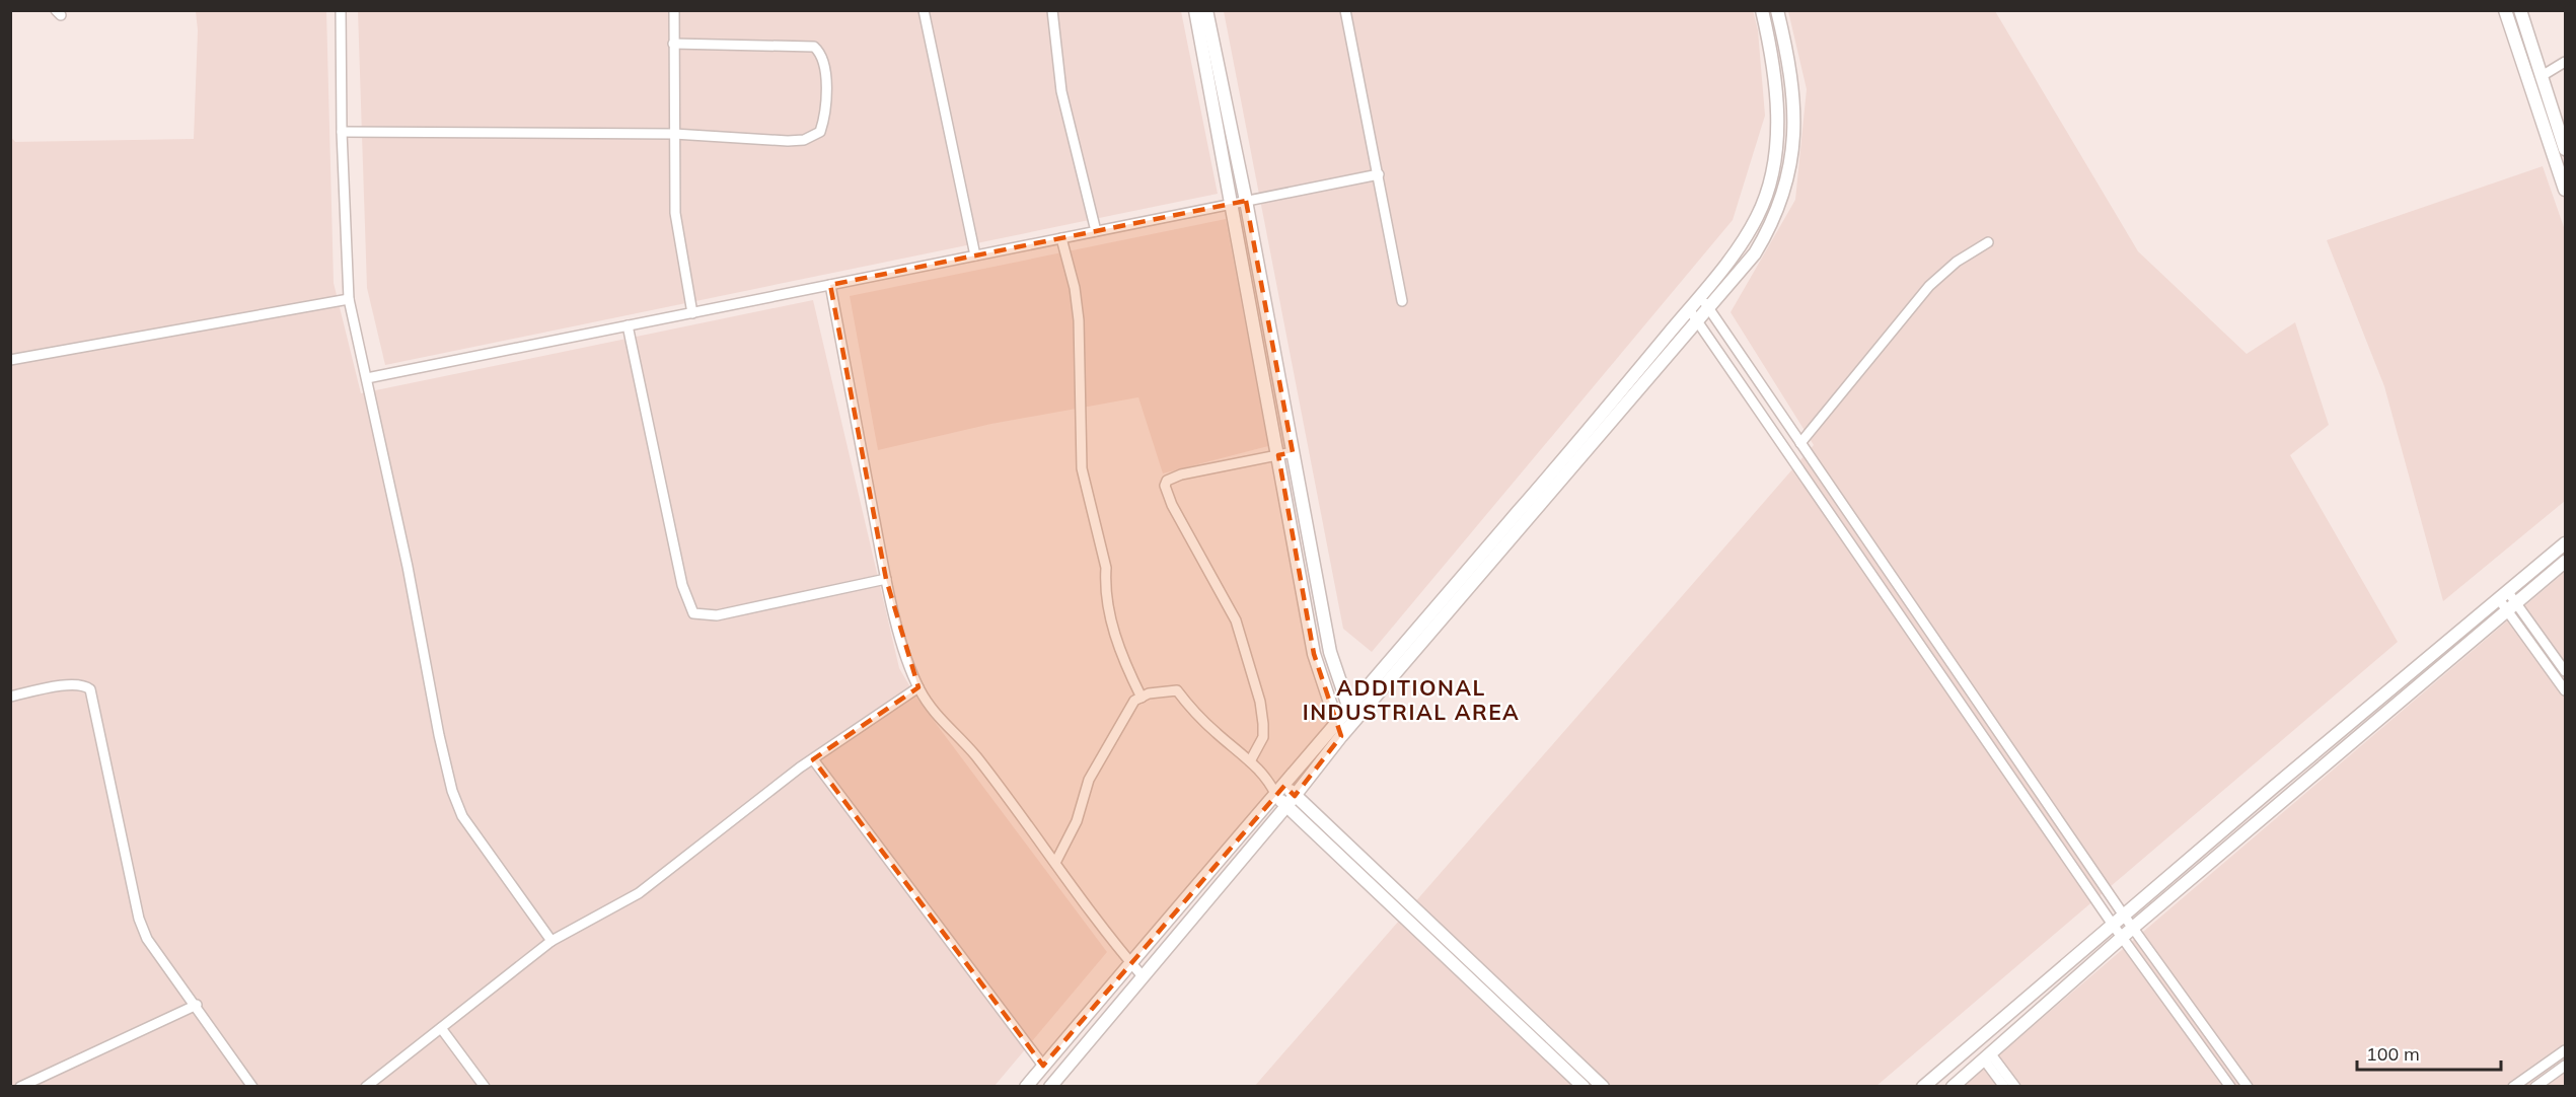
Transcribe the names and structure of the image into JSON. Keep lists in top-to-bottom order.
{
  "districts": ["ADDITIONAL INDUSTRIAL AREA"],
  "scale_bar": "100 m"
}
